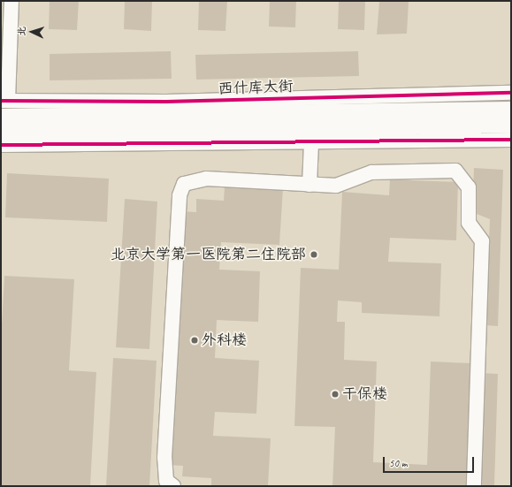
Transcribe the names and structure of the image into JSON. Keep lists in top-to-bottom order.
{
  "streets": {
    "main road": ["西什库大街"]
  },
  "places": ["北京大学第一医院第二住院部", "外科楼", "干保楼"],
  "scale_bar": "50 m",
  "north": "left"
}
